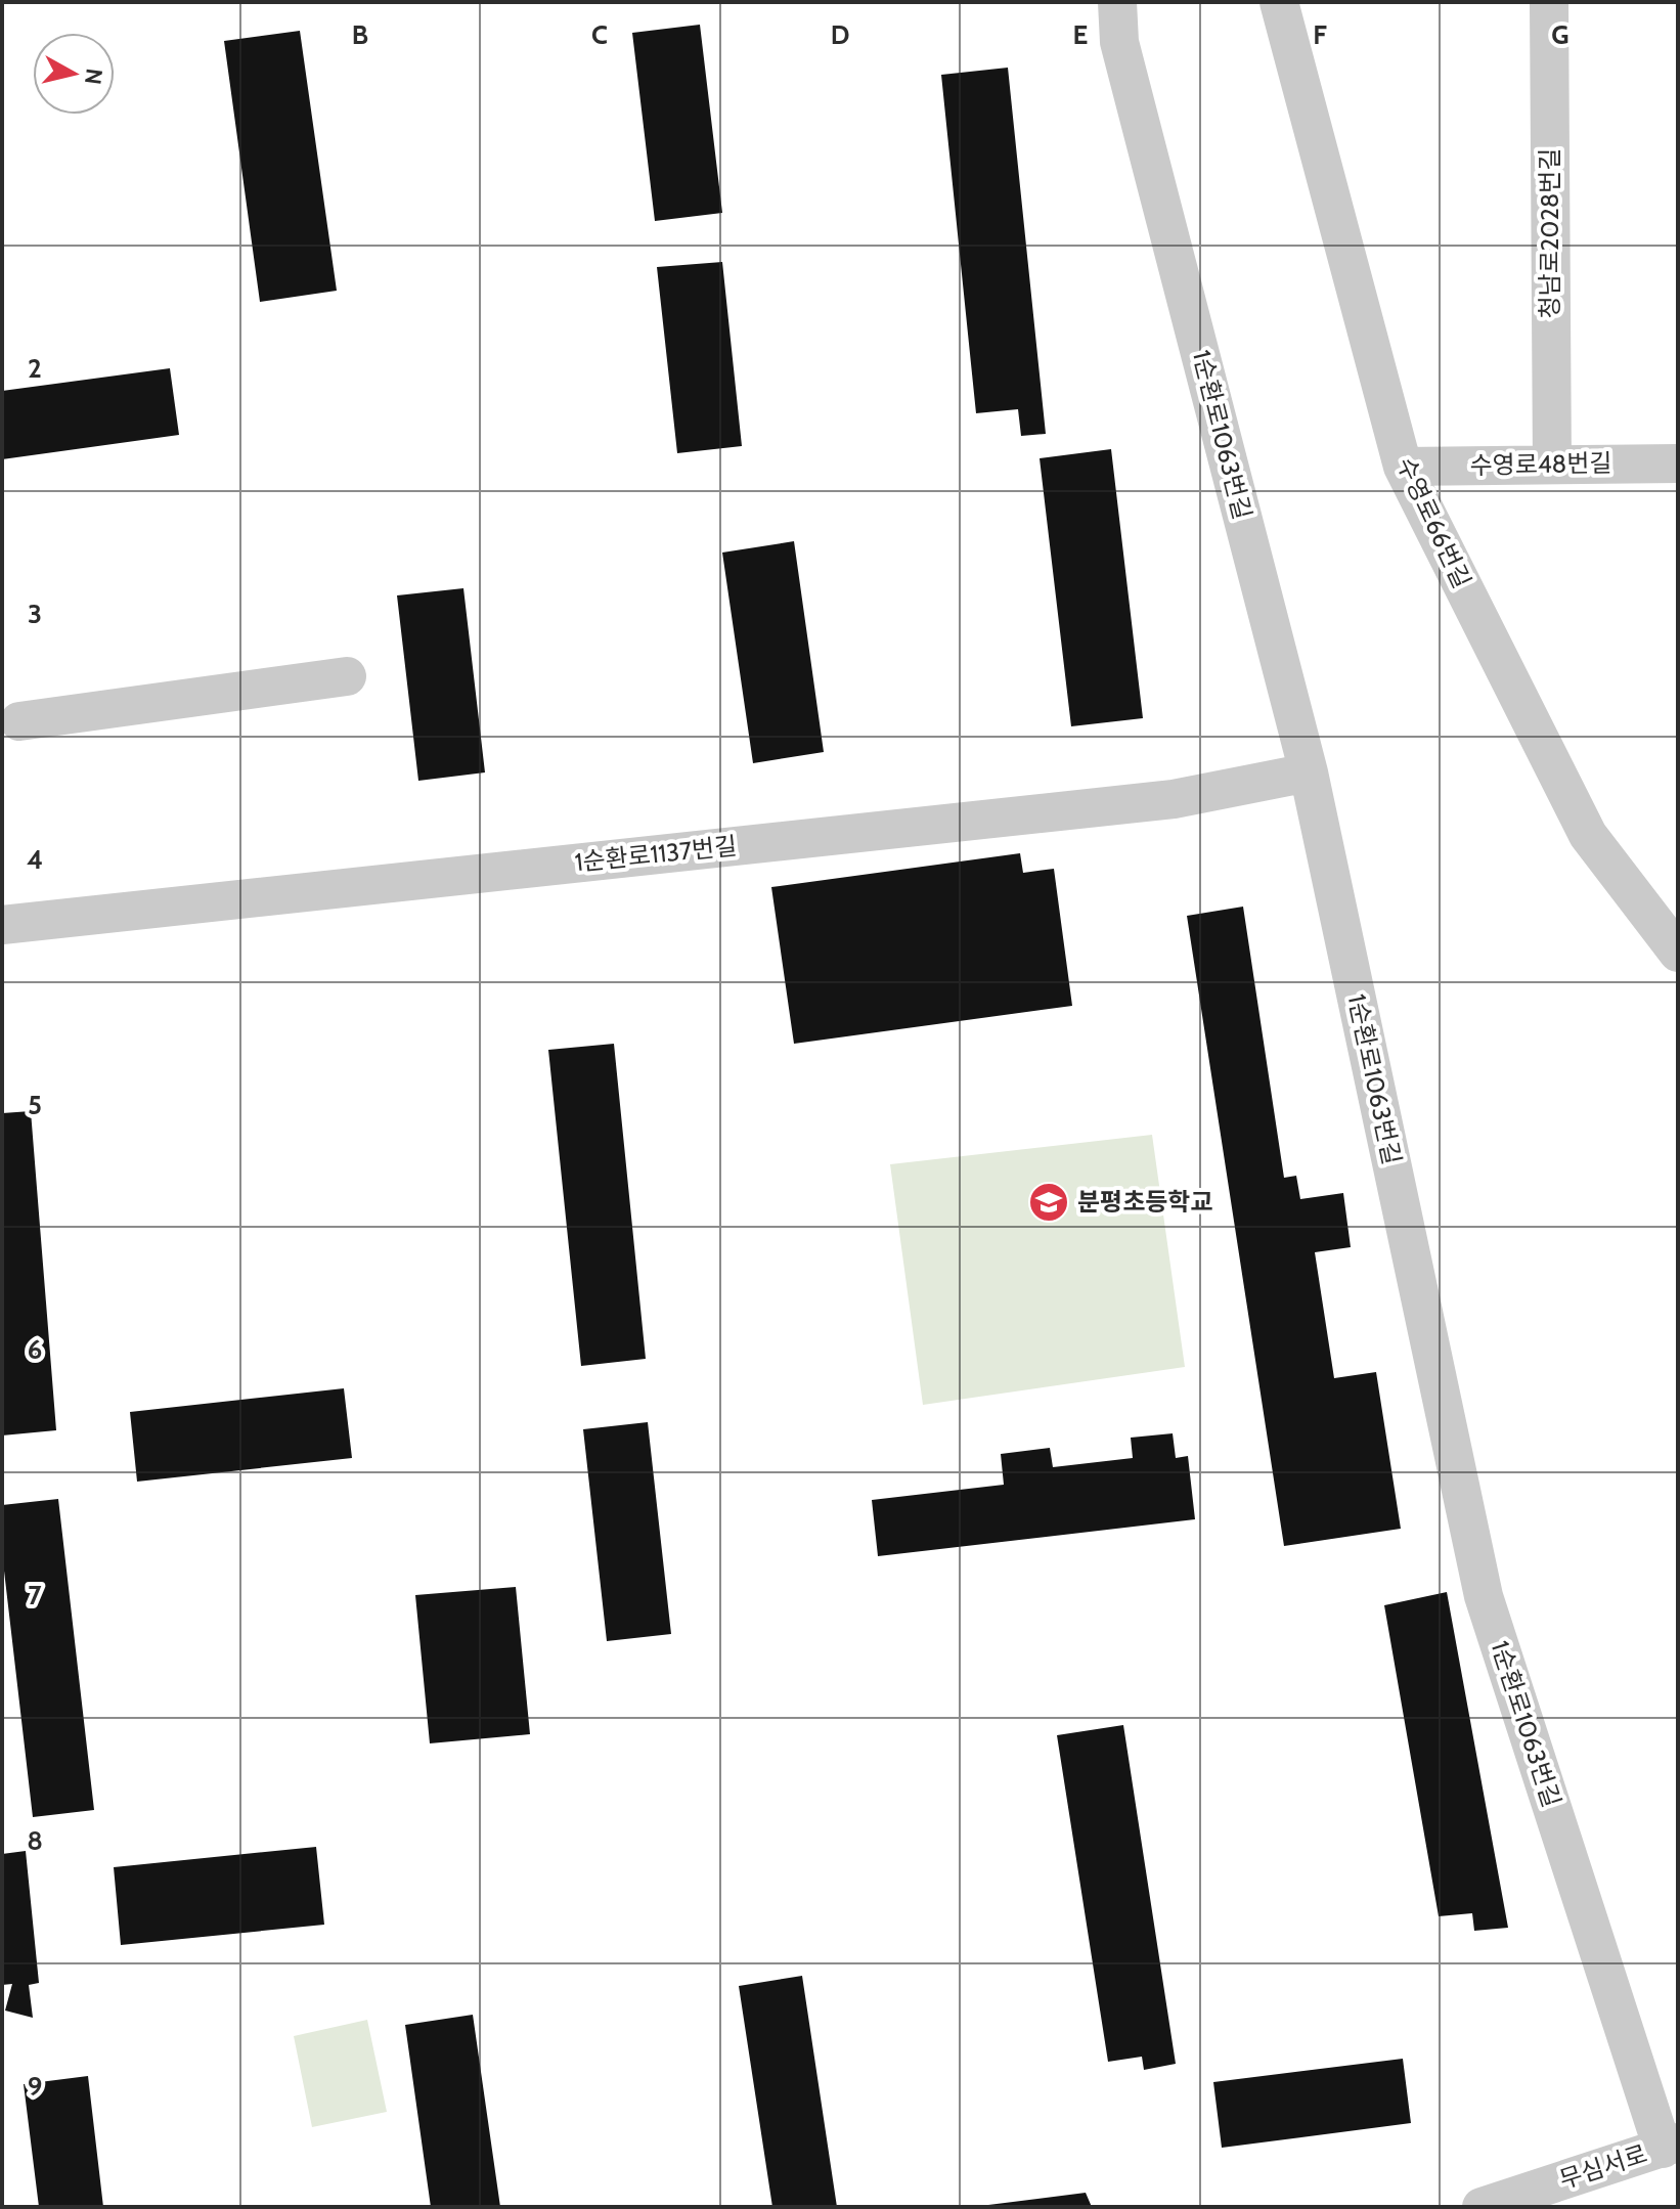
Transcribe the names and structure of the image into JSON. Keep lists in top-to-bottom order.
{
  "streets": {
    "street": [
      "청남로2028번길",
      "1순환로1063번길",
      "수영로48번길",
      "수영로66번길",
      "1순환로1137번길",
      "무심서로"
    ]
  },
  "crossings": [
    ["청남로2028번길", "수영로48번길"],
    ["1순환로1063번길", "1순환로1137번길"],
    ["1순환로1063번길", "무심서로"],
    ["수영로48번길", "수영로66번길"]
  ],
  "places": {
    "school or university": ["분평초등학교"]
  },
  "north": "right",
  "grid": {
    "columns": [
      "B",
      "C",
      "D",
      "E",
      "F",
      "G"
    ],
    "rows": [
      "2",
      "3",
      "4",
      "5",
      "6",
      "7",
      "8",
      "9"
    ]
  }
}
